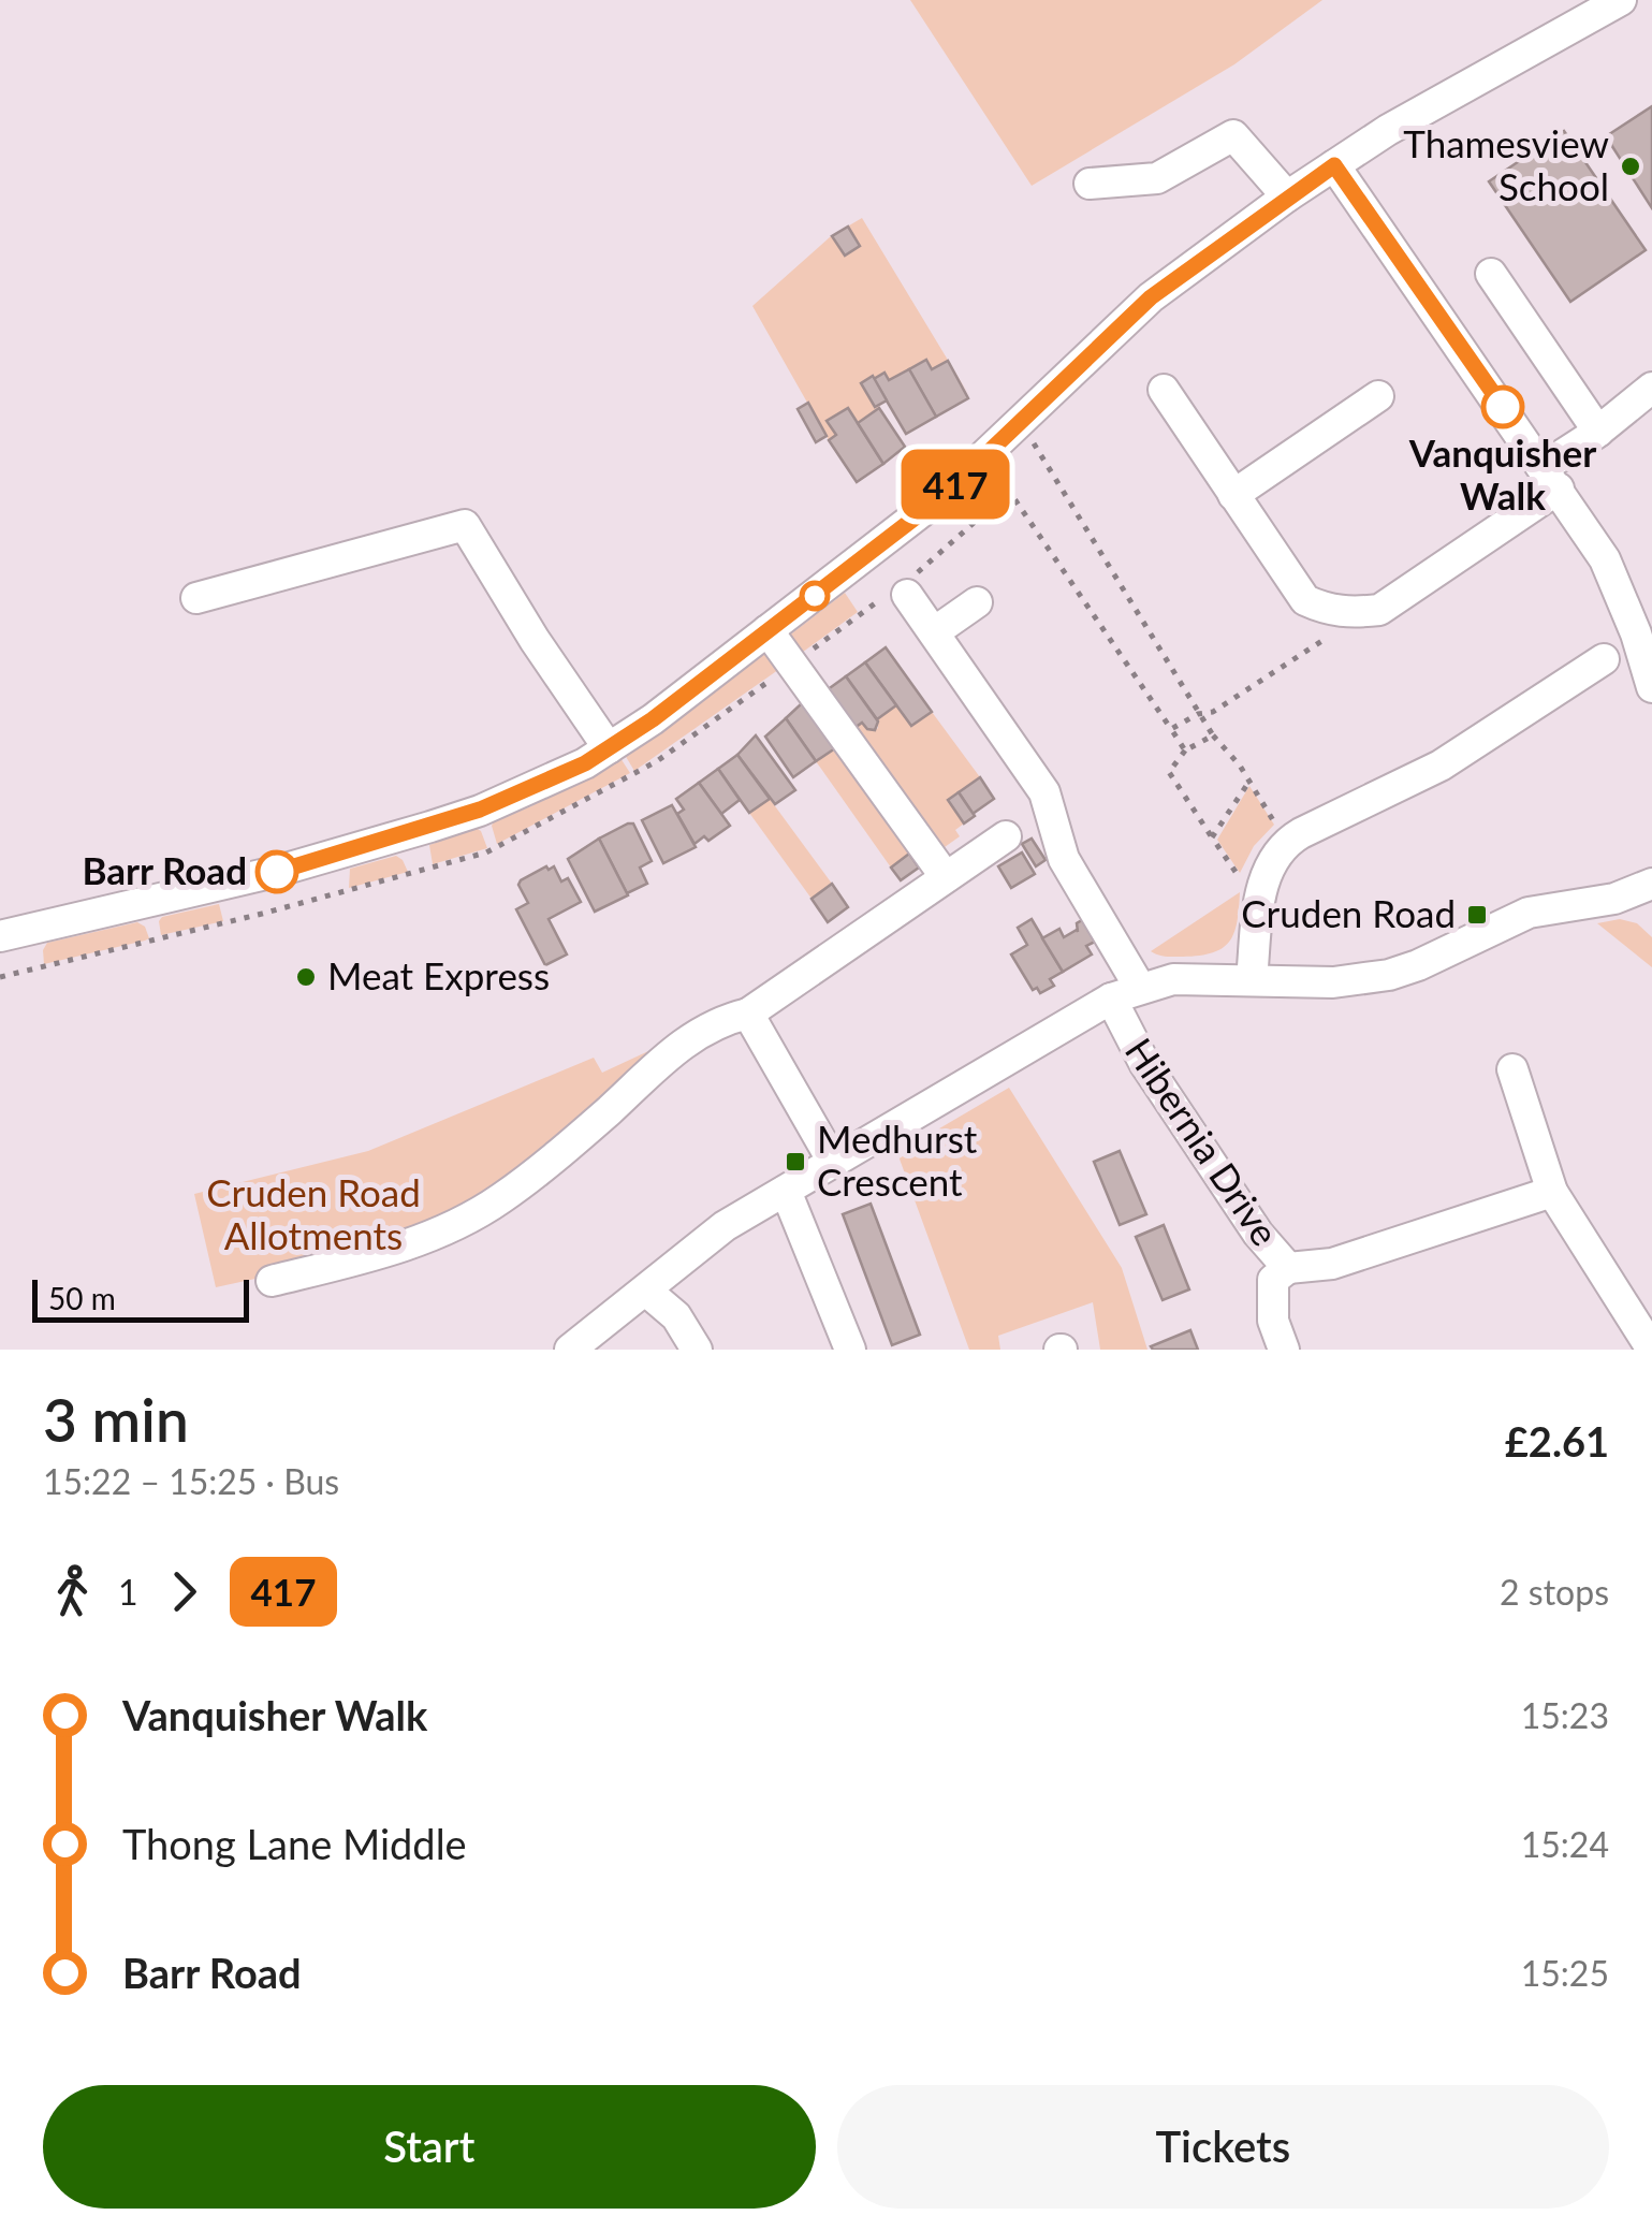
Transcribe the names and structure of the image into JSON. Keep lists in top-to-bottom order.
{
  "streets": {
    "street": ["Hibernia Drive"]
  },
  "parks": ["Cruden Road Allotments"],
  "places": {
    "other": [
      "Thamesview School",
      "Vanquisher Walk",
      "Barr Road",
      "Meat Express"
    ],
    "transit": ["Cruden Road", "Medhurst Crescent"]
  },
  "lines": ["bus line 417"],
  "scale_bar": "50 m",
  "page": {
    "on_map": "417",
    "scale": "50 m",
    "heading": ["3 min", "15:22 – 15:25 · Bus", "£2.61"],
    "legs": ["1", "417", "2 stops"],
    "list": [
      {
        "name": "Vanquisher Walk",
        "value": "15:23"
      },
      {
        "name": "Thong Lane Middle",
        "value": "15:24"
      },
      {
        "name": "Barr Road",
        "value": "15:25"
      }
    ],
    "buttons": ["Start", "Tickets"]
  }
}
